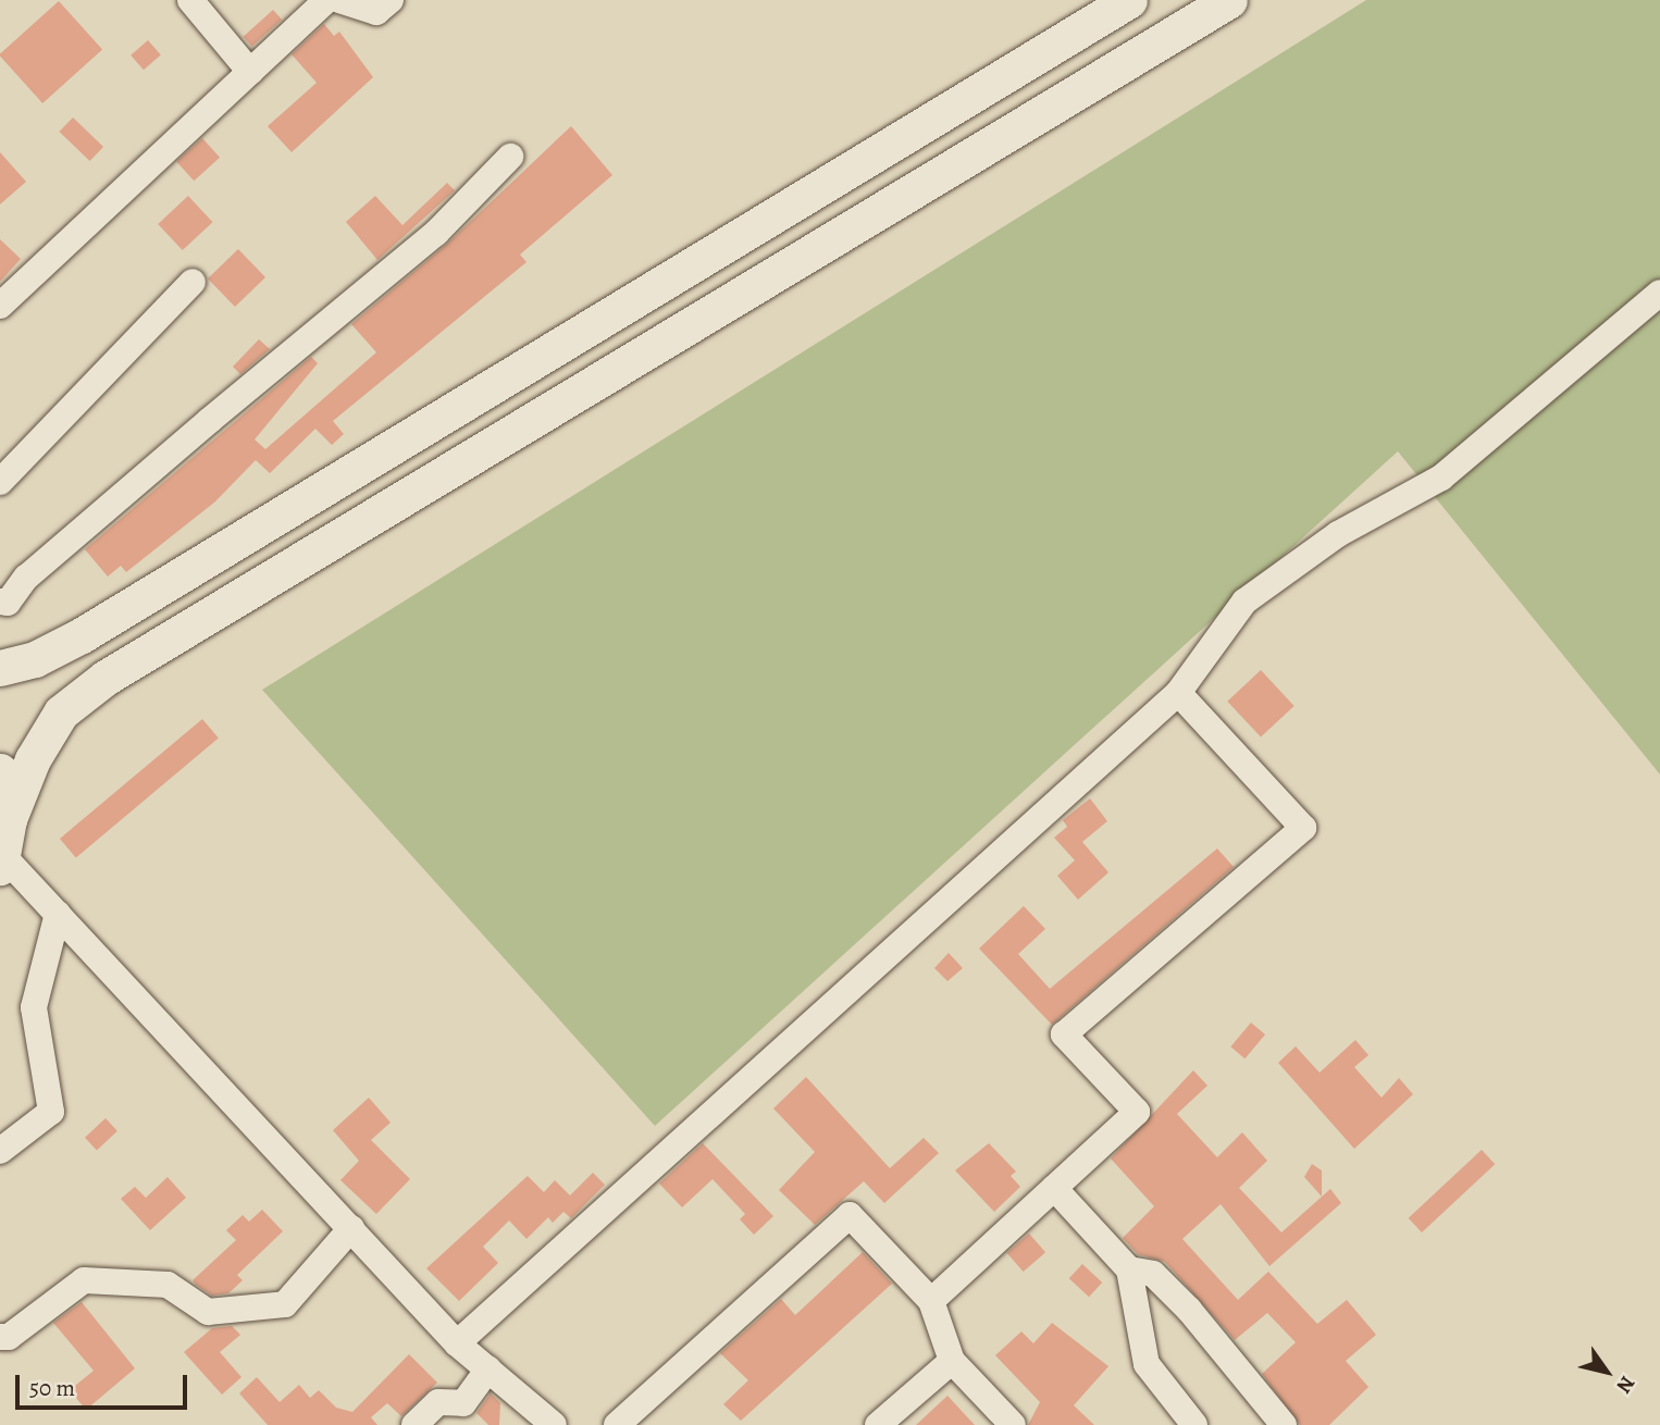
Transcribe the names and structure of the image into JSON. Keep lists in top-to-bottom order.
{
  "scale_bar": "50 m",
  "north": "bottom right"
}
